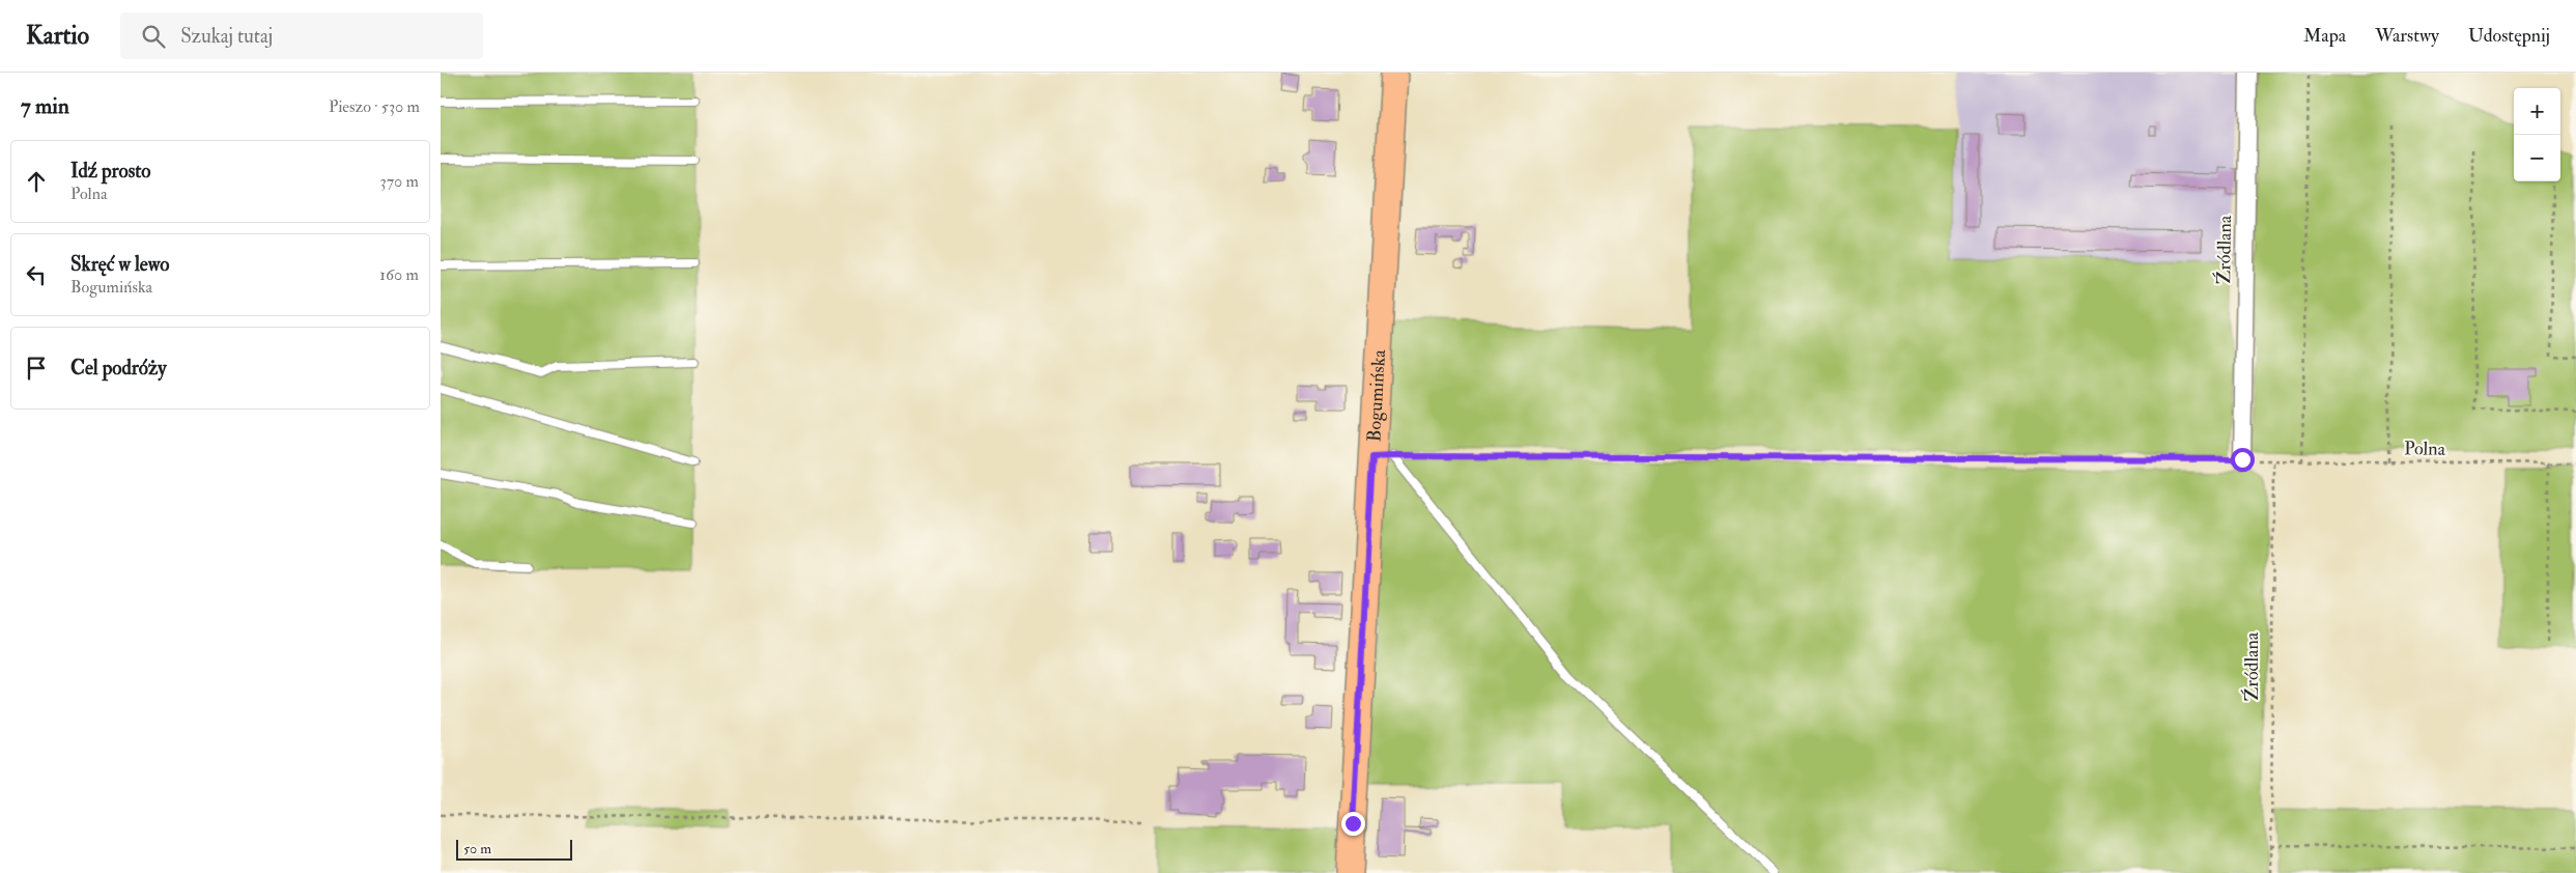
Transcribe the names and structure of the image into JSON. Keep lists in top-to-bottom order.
{
  "streets": {
    "main road": ["Bogumińska"],
    "street": ["Źródlana"],
    "path": ["Polna"]
  },
  "crossings": [
    ["Źródlana", "Polna"]
  ],
  "scale_bar": "50 m",
  "page": {
    "header": "Kartio",
    "search": "Szukaj tutaj",
    "nav": ["Mapa", "Warstwy", "Udostępnij"],
    "heading": ["7 min", "Pieszo · 530 m"],
    "map_buttons": ["+", "−"],
    "list": [
      ["Idź prosto", "Polna", "370 m"],
      ["Skręć w lewo", "Bogumińska", "160 m"],
      "Cel podróży"
    ],
    "scale": "50 m"
  }
}
